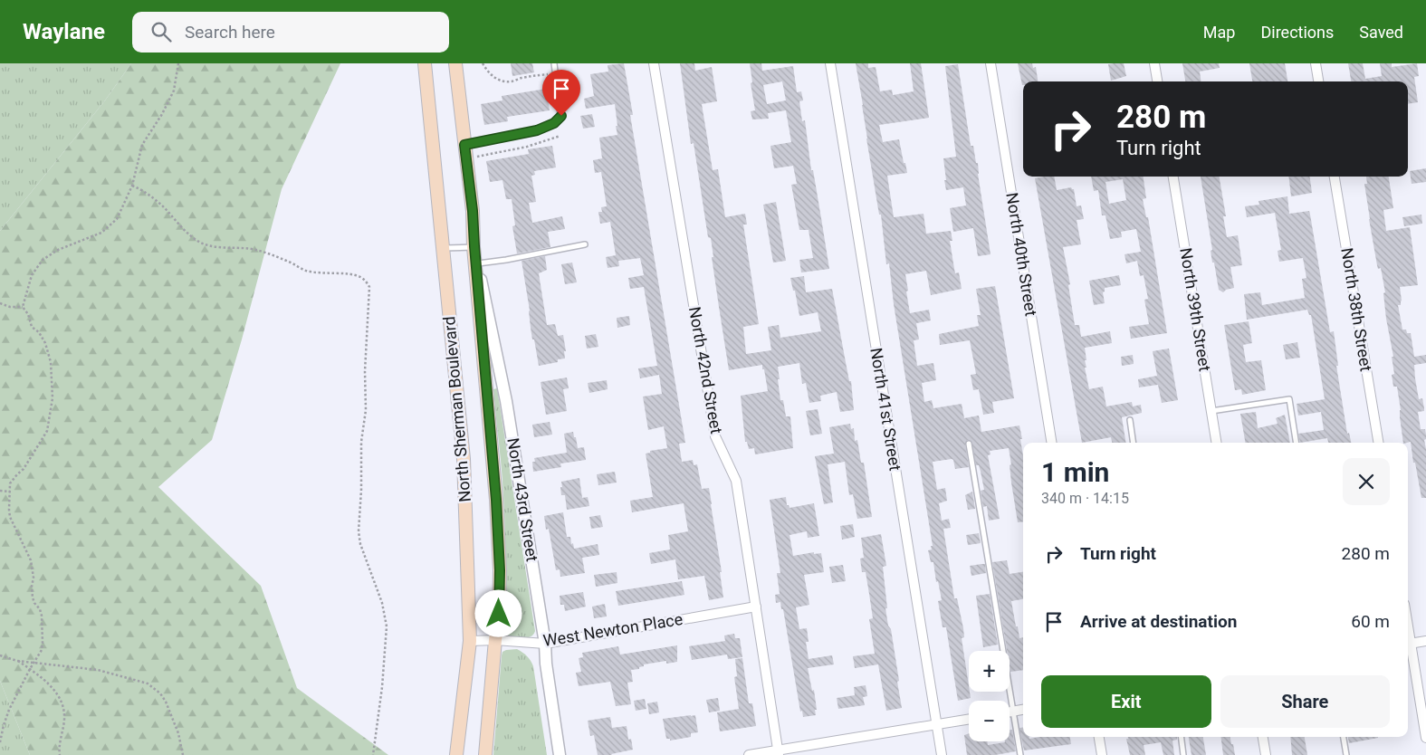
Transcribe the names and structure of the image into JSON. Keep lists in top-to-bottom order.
{
  "streets": {
    "main road": ["North Sherman Boulevard"],
    "street": [
      "North 40th Street",
      "North 39th Street",
      "North 38th Street",
      "North 42nd Street",
      "North 41st Street",
      "North 43rd Street",
      "West Newton Place"
    ]
  },
  "crossings": [
    ["North 42nd Street", "West Newton Place"],
    ["North Sherman Boulevard", "North 43rd Street"],
    ["North Sherman Boulevard", "West Newton Place"],
    ["North 43rd Street", "West Newton Place"]
  ],
  "page": {
    "header": "Waylane",
    "search": "Search here",
    "nav": ["Map", "Directions", "Saved"],
    "turn": ["280 m", "Turn right"],
    "heading": ["1 min", "340 m · 14:15"],
    "list": [
      {
        "name": "Turn right",
        "value": "280 m"
      },
      {
        "name": "Arrive at destination",
        "value": "60 m"
      }
    ],
    "map_buttons": ["+", "−"],
    "buttons": ["Exit", "Share"]
  }
}
